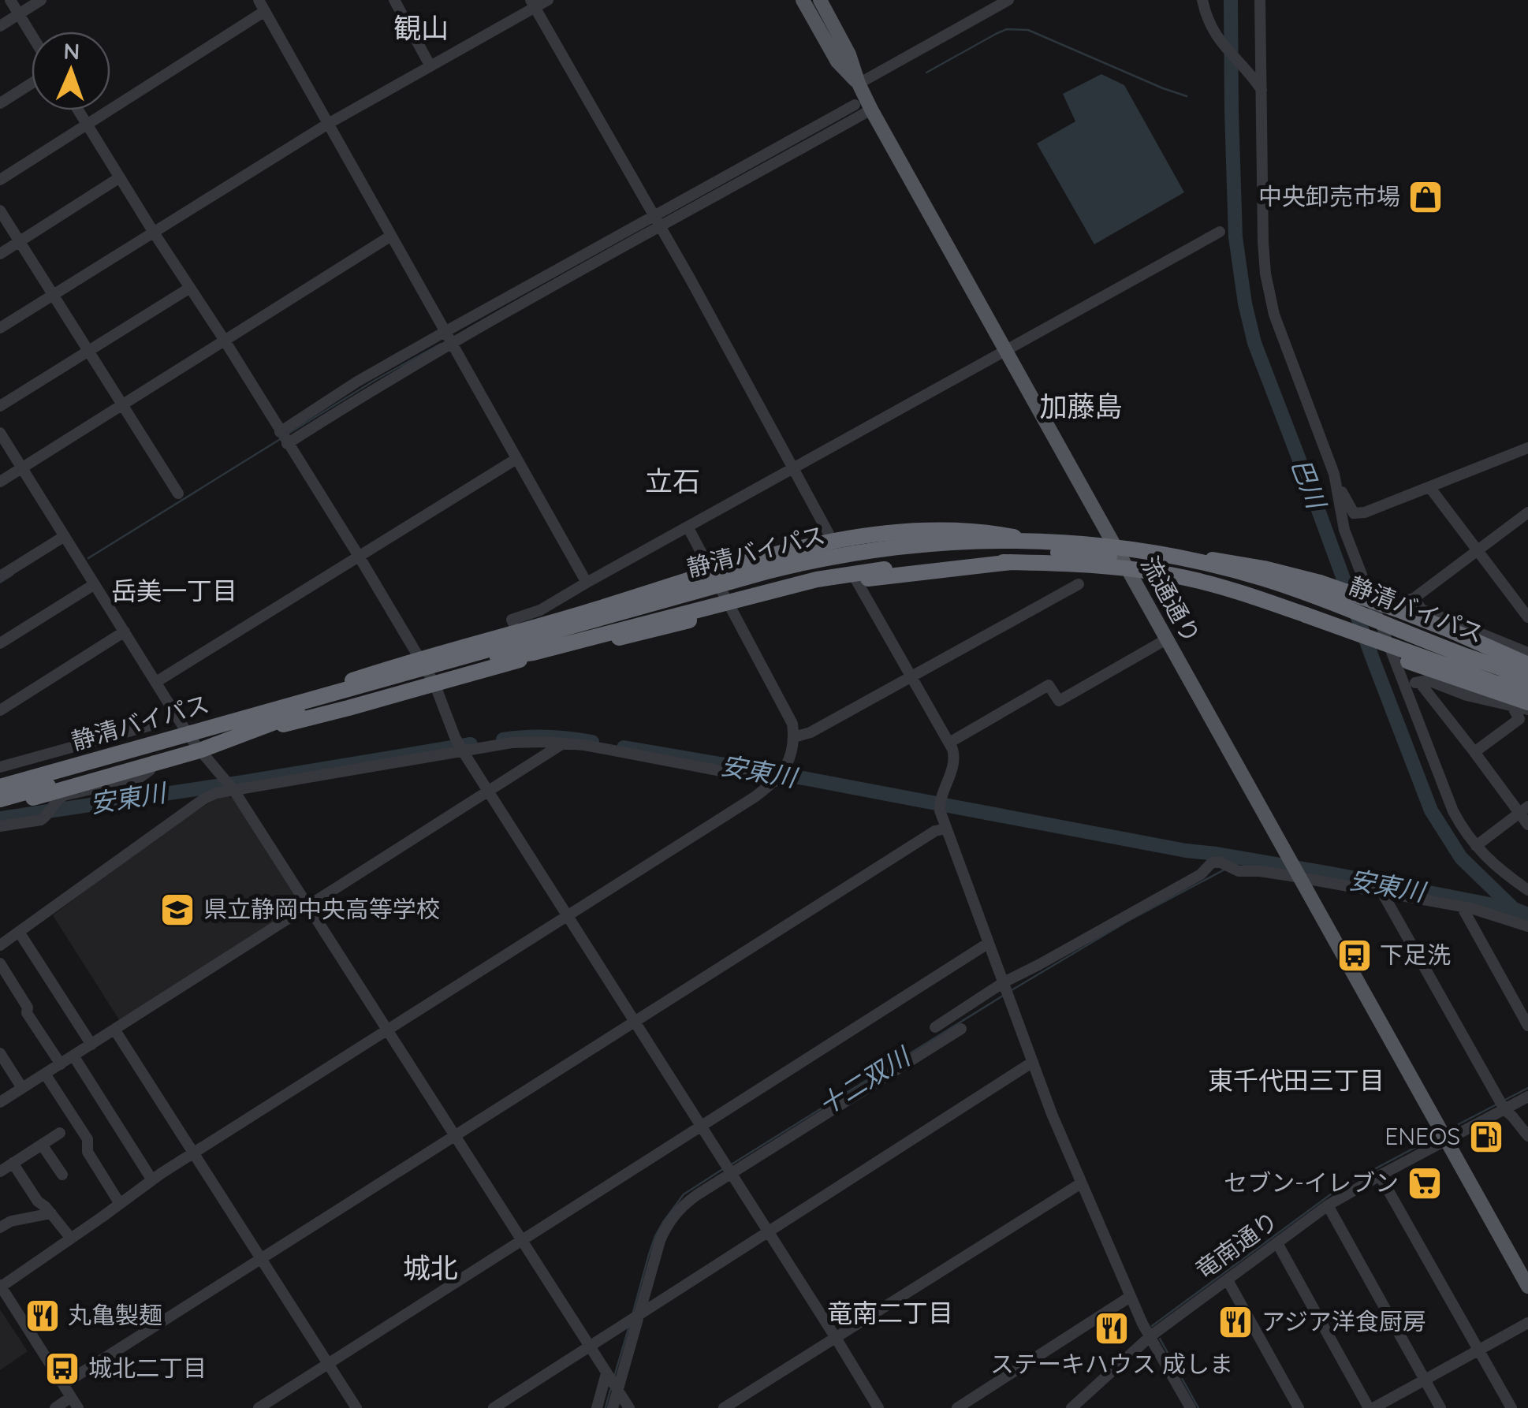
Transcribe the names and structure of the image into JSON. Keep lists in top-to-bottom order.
{
  "streets": {
    "highway": ["静清バイパス"],
    "main road": ["流通通り"],
    "street": ["竜南通り"]
  },
  "crossings": [
    ["流通通り", "竜南通り"]
  ],
  "districts": [
    "観山",
    "加藤島",
    "立石",
    "岳美一丁目",
    "東千代田三丁目",
    "城北",
    "竜南二丁目"
  ],
  "water": ["巴川", "安東川", "十二双川"],
  "places": {
    "shop": ["中央卸売市場"],
    "school or university": ["県立静岡中央高等学校"],
    "bus stop": ["下足洗", "城北二丁目"],
    "fuel station": ["ENEOS"],
    "supermarket": ["セブン-イレブン"],
    "restaurant": ["丸亀製麺", "アジア洋食厨房", "ステーキハウス 成しま"]
  },
  "north": "top"
}
